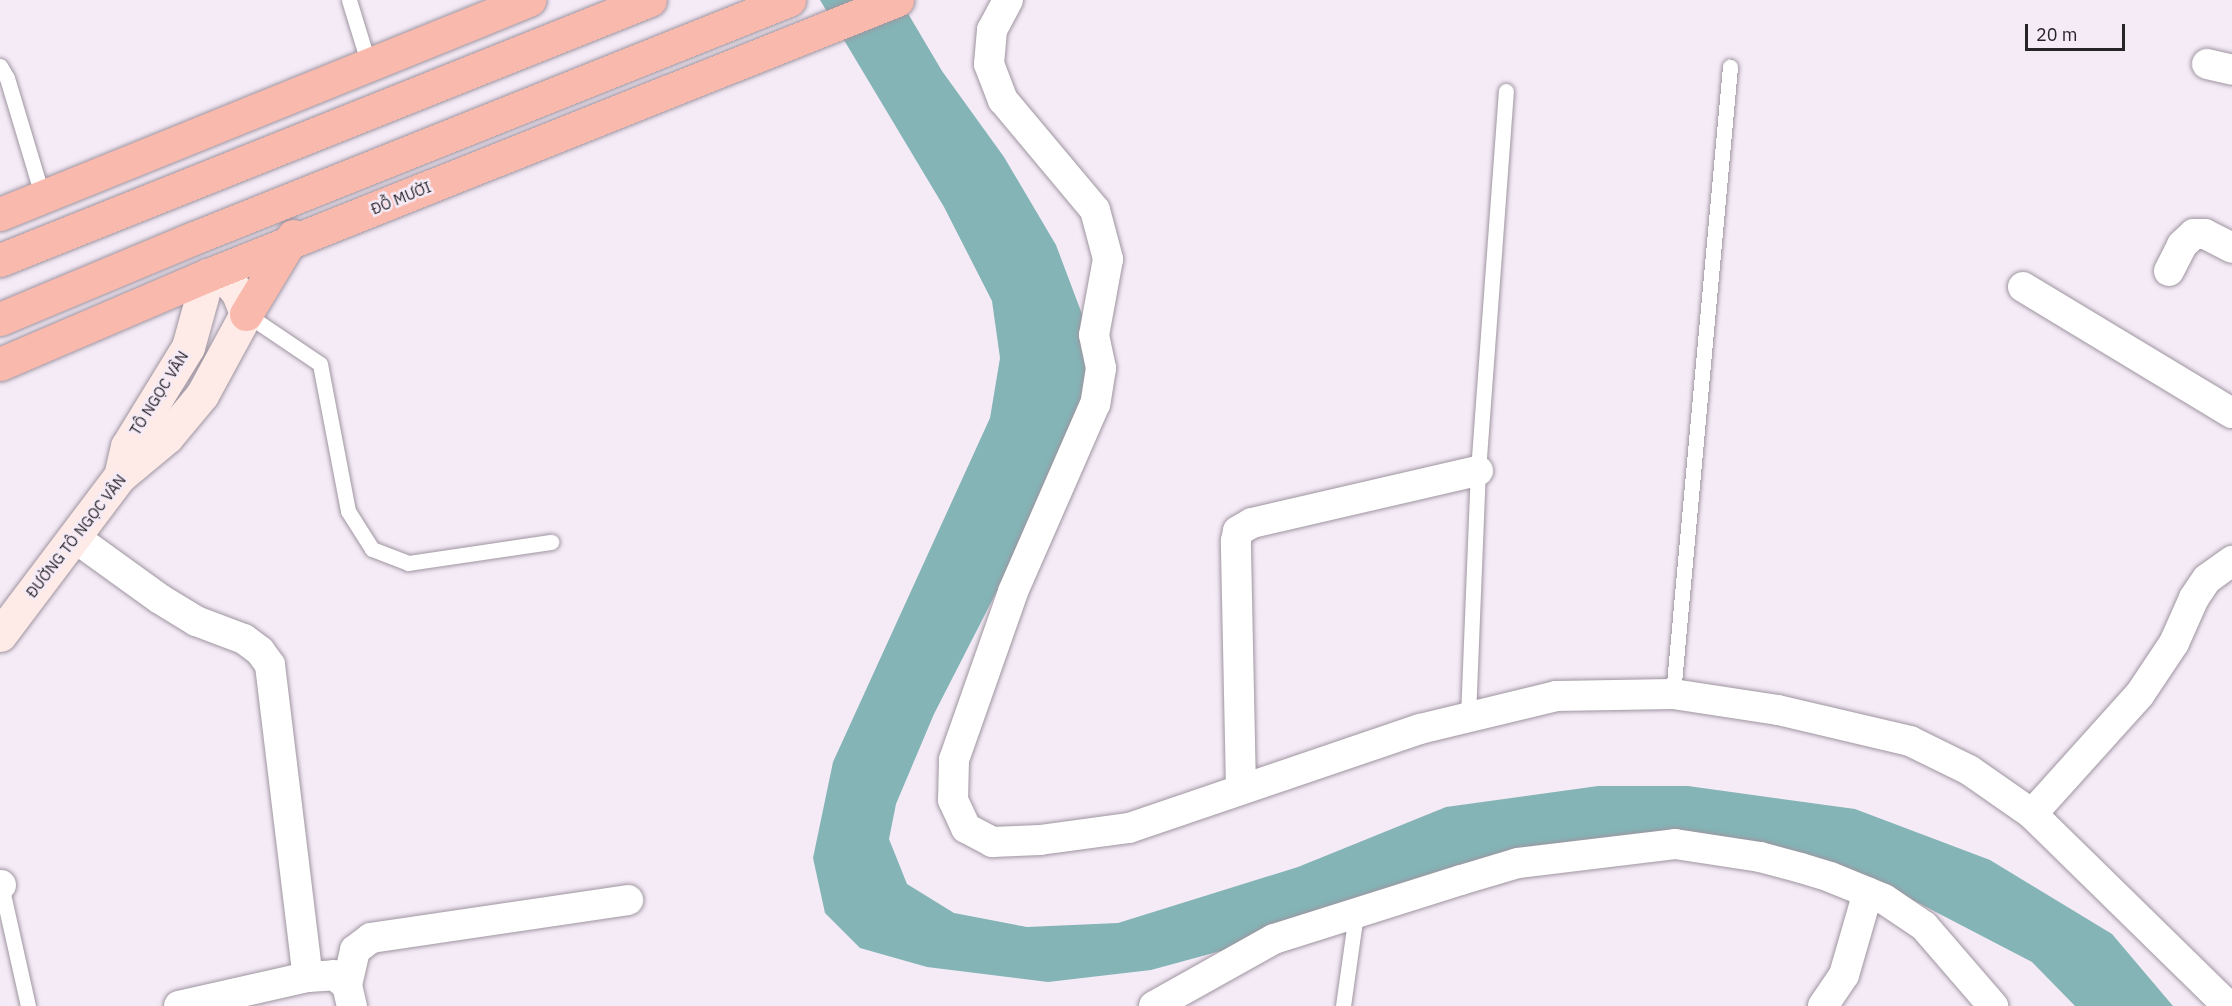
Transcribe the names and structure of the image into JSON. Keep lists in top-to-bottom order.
{
  "streets": {
    "highway": ["ĐỖ MƯỜI"],
    "street": ["TÔ NGỌC VÂN", "ĐƯỜNG TÔ NGỌC VÂN"]
  },
  "crossings": [
    ["ĐỖ MƯỜI", "TÔ NGỌC VÂN"],
    ["TÔ NGỌC VÂN", "ĐƯỜNG TÔ NGỌC VÂN"]
  ],
  "scale_bar": "20 m"
}
